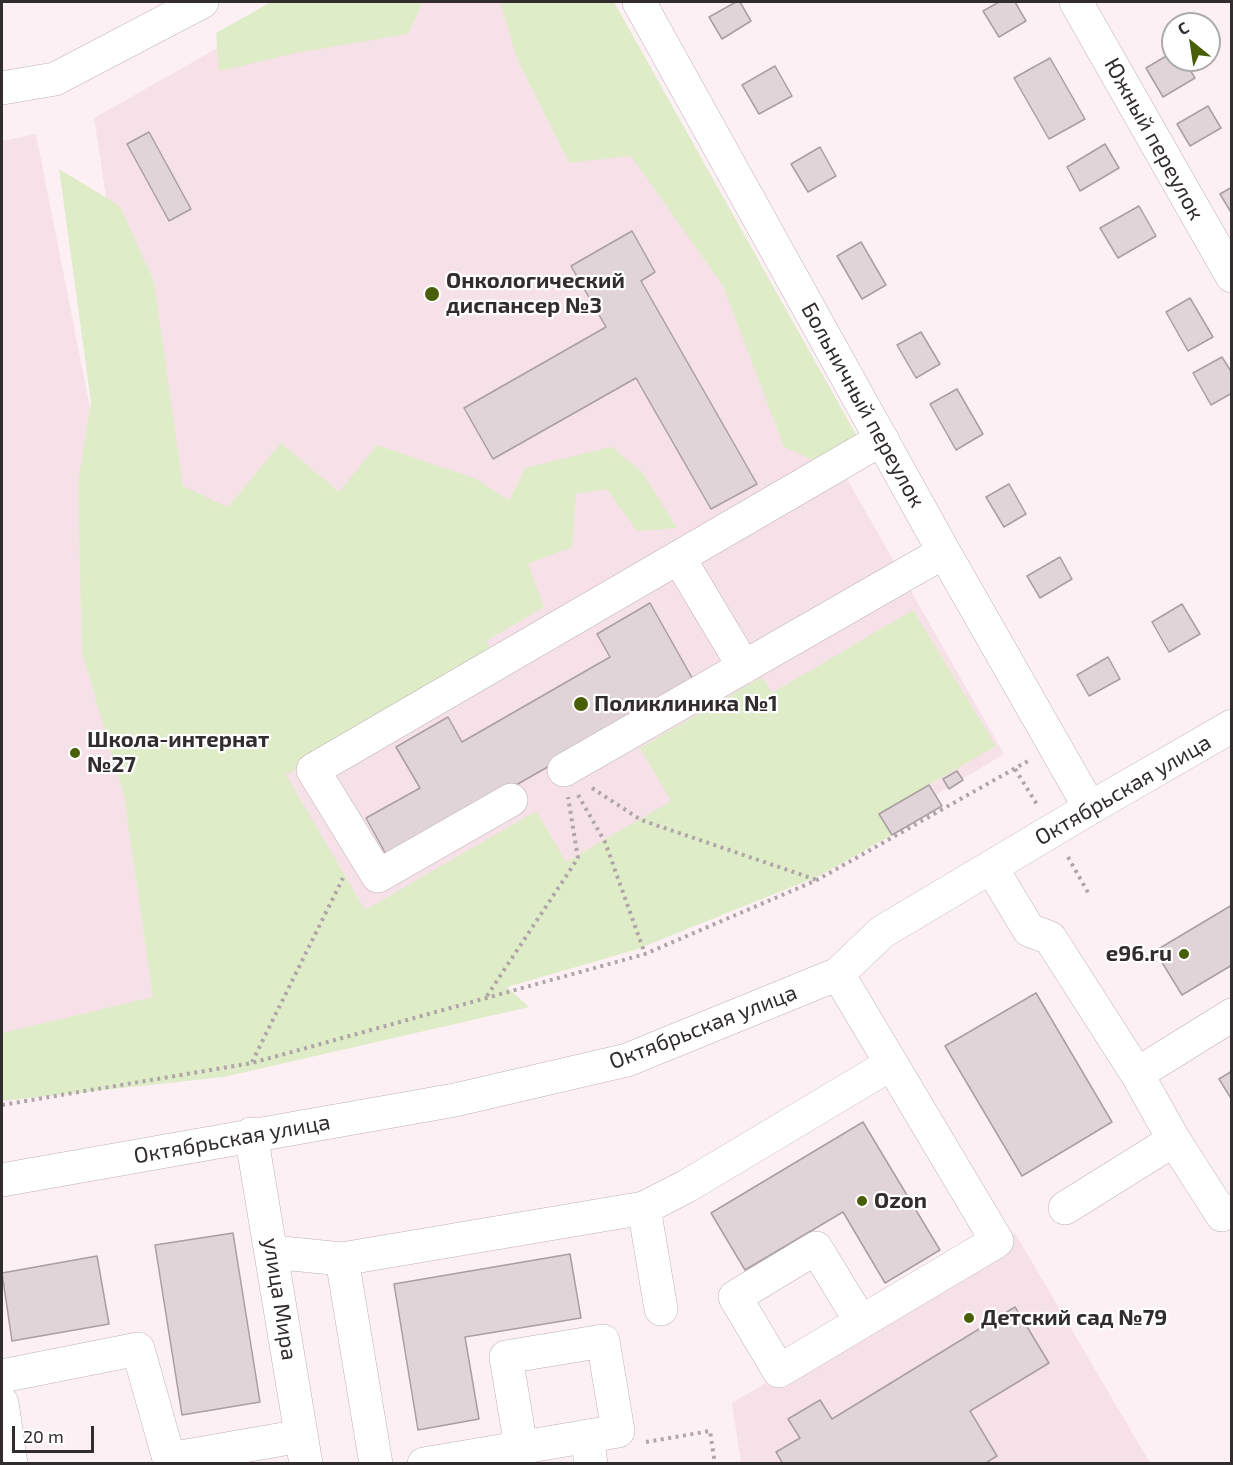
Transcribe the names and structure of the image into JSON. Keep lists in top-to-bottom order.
{
  "streets": {
    "street": [
      "Южный переулок",
      "Больничный переулок",
      "Октябрьская улица",
      "улица Мира"
    ]
  },
  "crossings": [
    ["Больничный переулок", "Октябрьская улица"],
    ["Октябрьская улица", "улица Мира"]
  ],
  "places": [
    "Онкологический диспансер №3",
    "Поликлиника №1",
    "Школа-интернат №27",
    "e96.ru",
    "Ozon",
    "Детский сад №79"
  ],
  "scale_bar": "20 m",
  "north": "top left"
}
